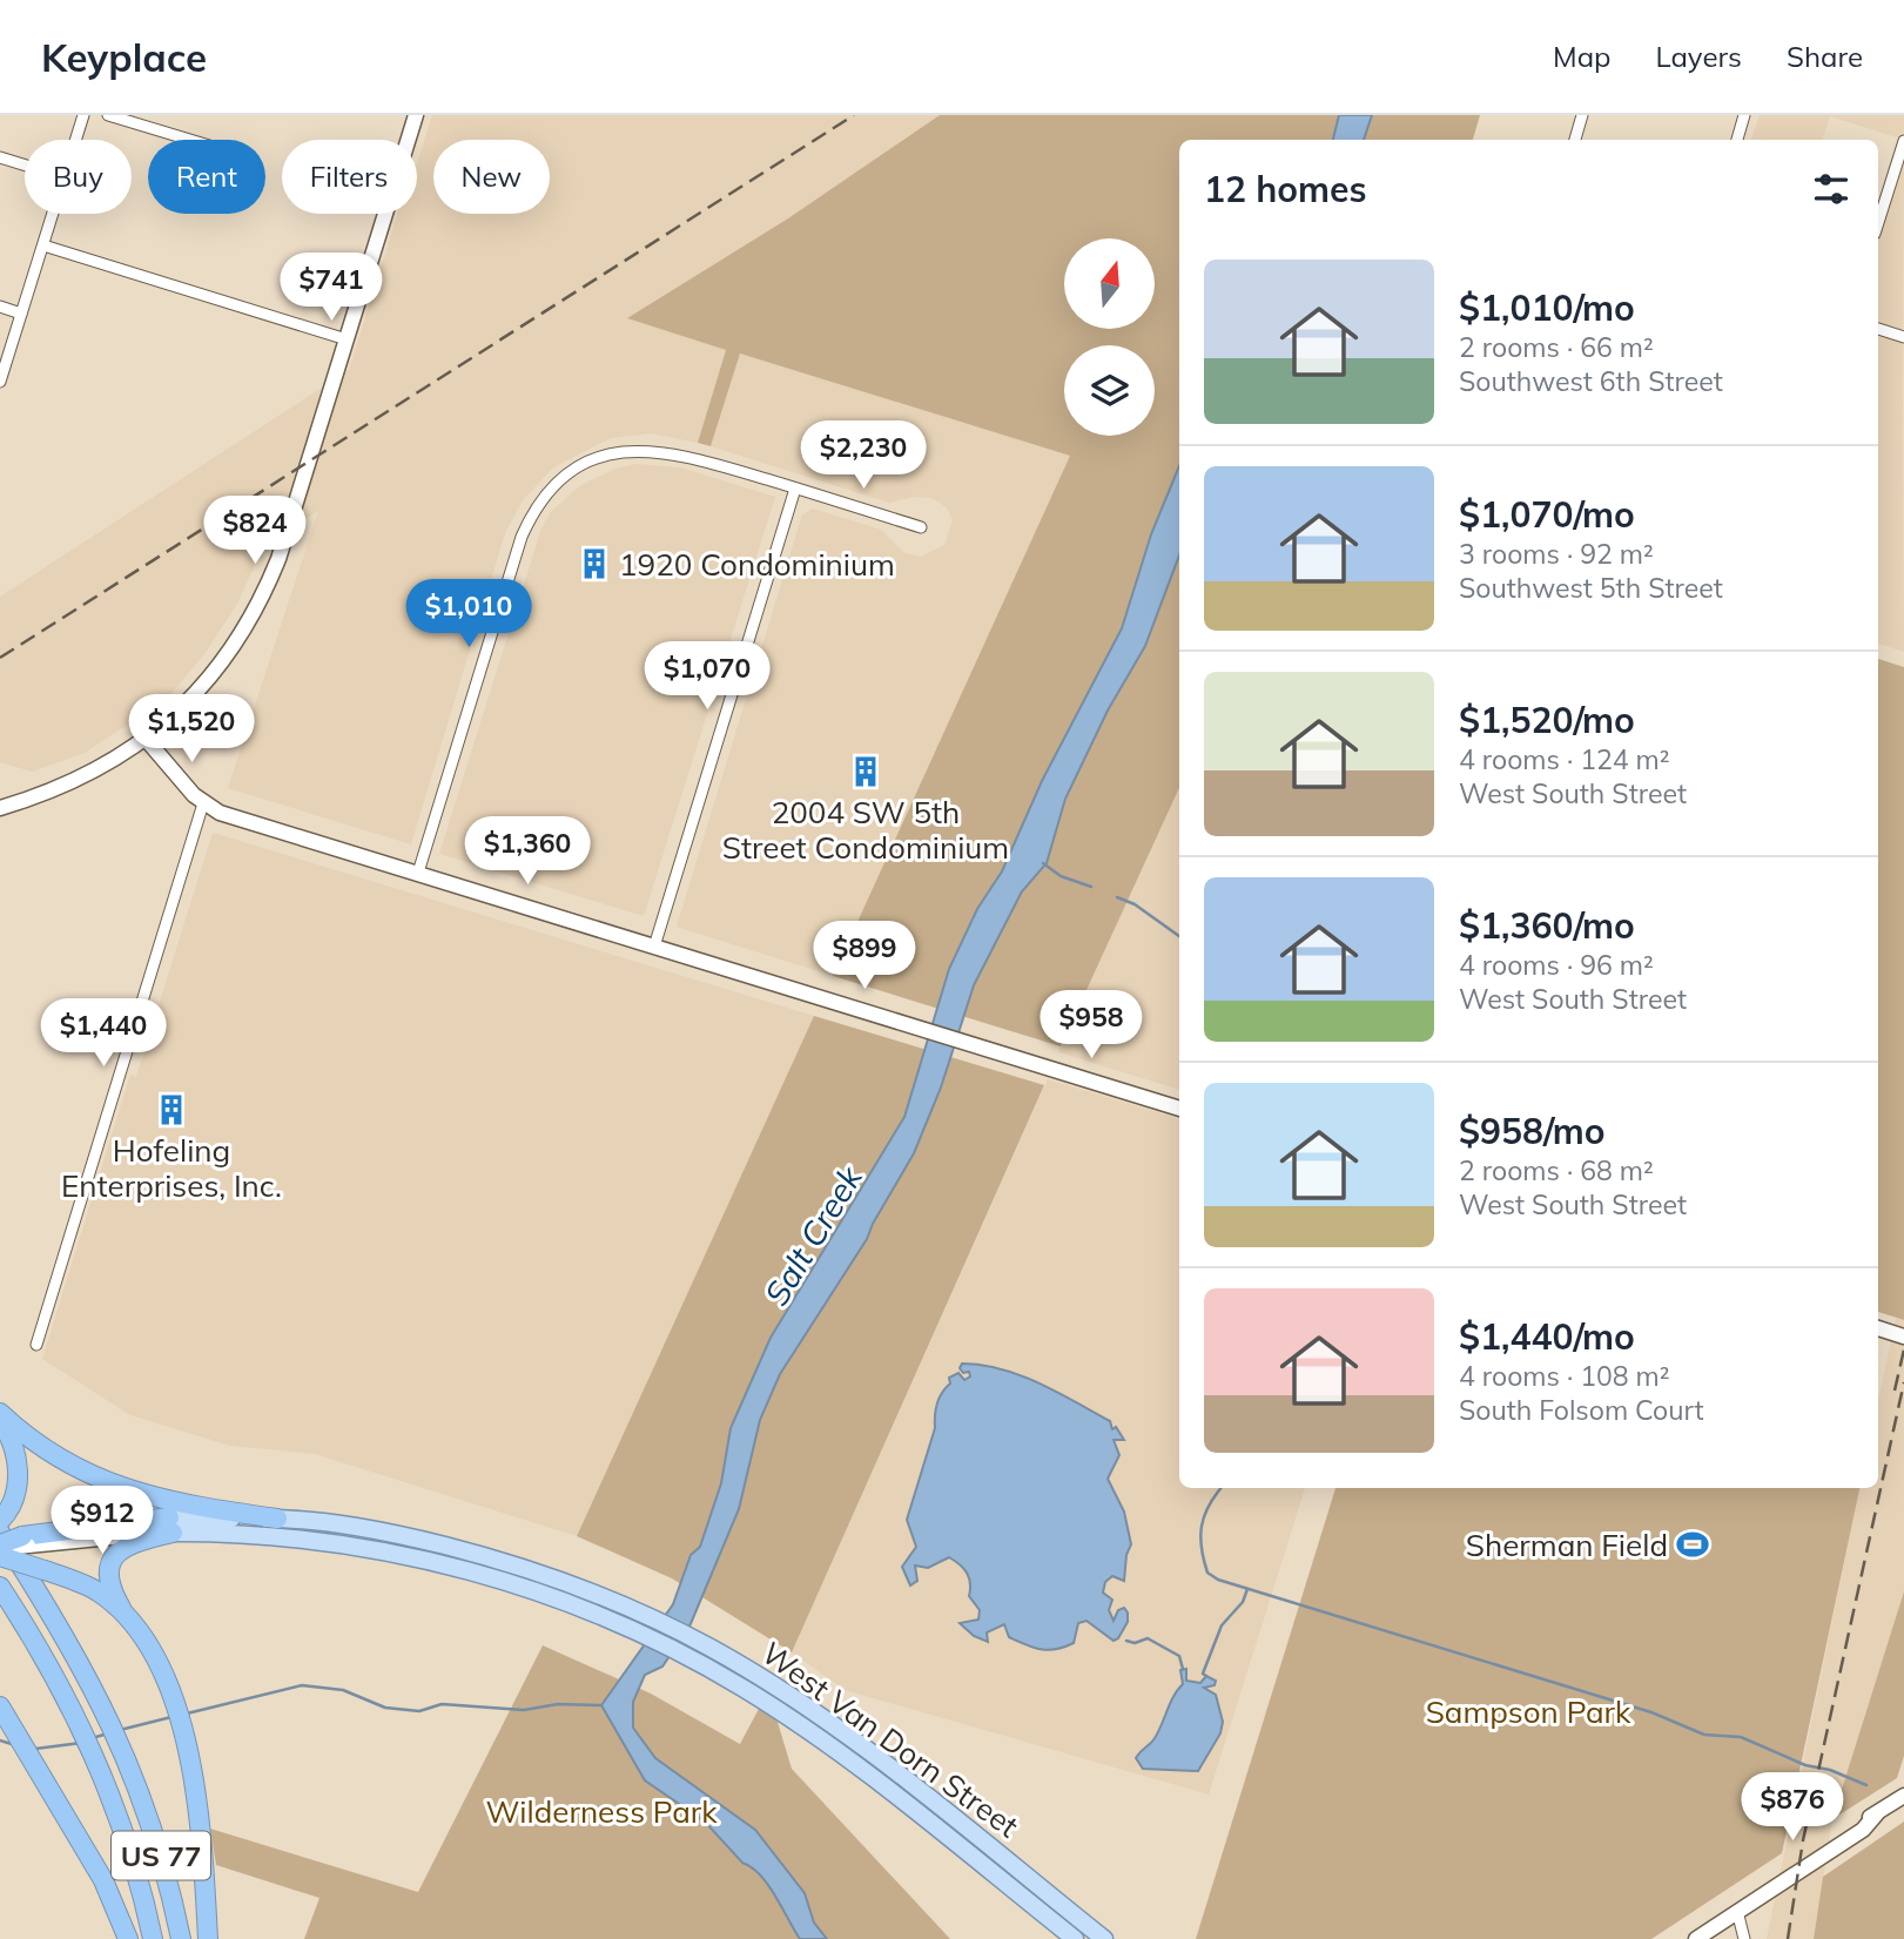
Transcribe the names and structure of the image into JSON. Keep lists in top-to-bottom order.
{
  "streets": {
    "highway": ["US 77"],
    "main road": ["West Van Dorn Street"]
  },
  "water": ["Salt Creek"],
  "parks": ["Sampson Park", "Wilderness Park"],
  "places": {
    "building": ["1920 Condominium", "2004 SW 5th Street Condominium", "Hofeling Enterprises, Inc."],
    "sports": ["Sherman Field"]
  },
  "north": "top",
  "page": {
    "header": "Keyplace",
    "nav": ["Map", "Layers", "Share"],
    "chip": [
      "Buy",
      "Rent",
      "Filters",
      "New"
    ],
    "heading": "12 homes",
    "list": [
      {
        "name": "$1,010/mo",
        "note": "2 rooms · 66 m² · Southwest 6th Street"
      },
      {
        "name": "$1,070/mo",
        "note": "3 rooms · 92 m² · Southwest 5th Street"
      },
      {
        "name": "$1,520/mo",
        "note": "4 rooms · 124 m² · West South Street"
      },
      {
        "name": "$1,360/mo",
        "note": "4 rooms · 96 m² · West South Street"
      },
      {
        "name": "$958/mo",
        "note": "2 rooms · 68 m² · West South Street"
      },
      {
        "name": "$1,440/mo",
        "note": "4 rooms · 108 m² · South Folsom Court"
      }
    ],
    "price": [
      "$741",
      "$2,230",
      "$824",
      "$1,010",
      "$1,070",
      "$1,520",
      "$1,360",
      "$899",
      "$958",
      "$1,440",
      "$912",
      "$876"
    ]
  }
}
